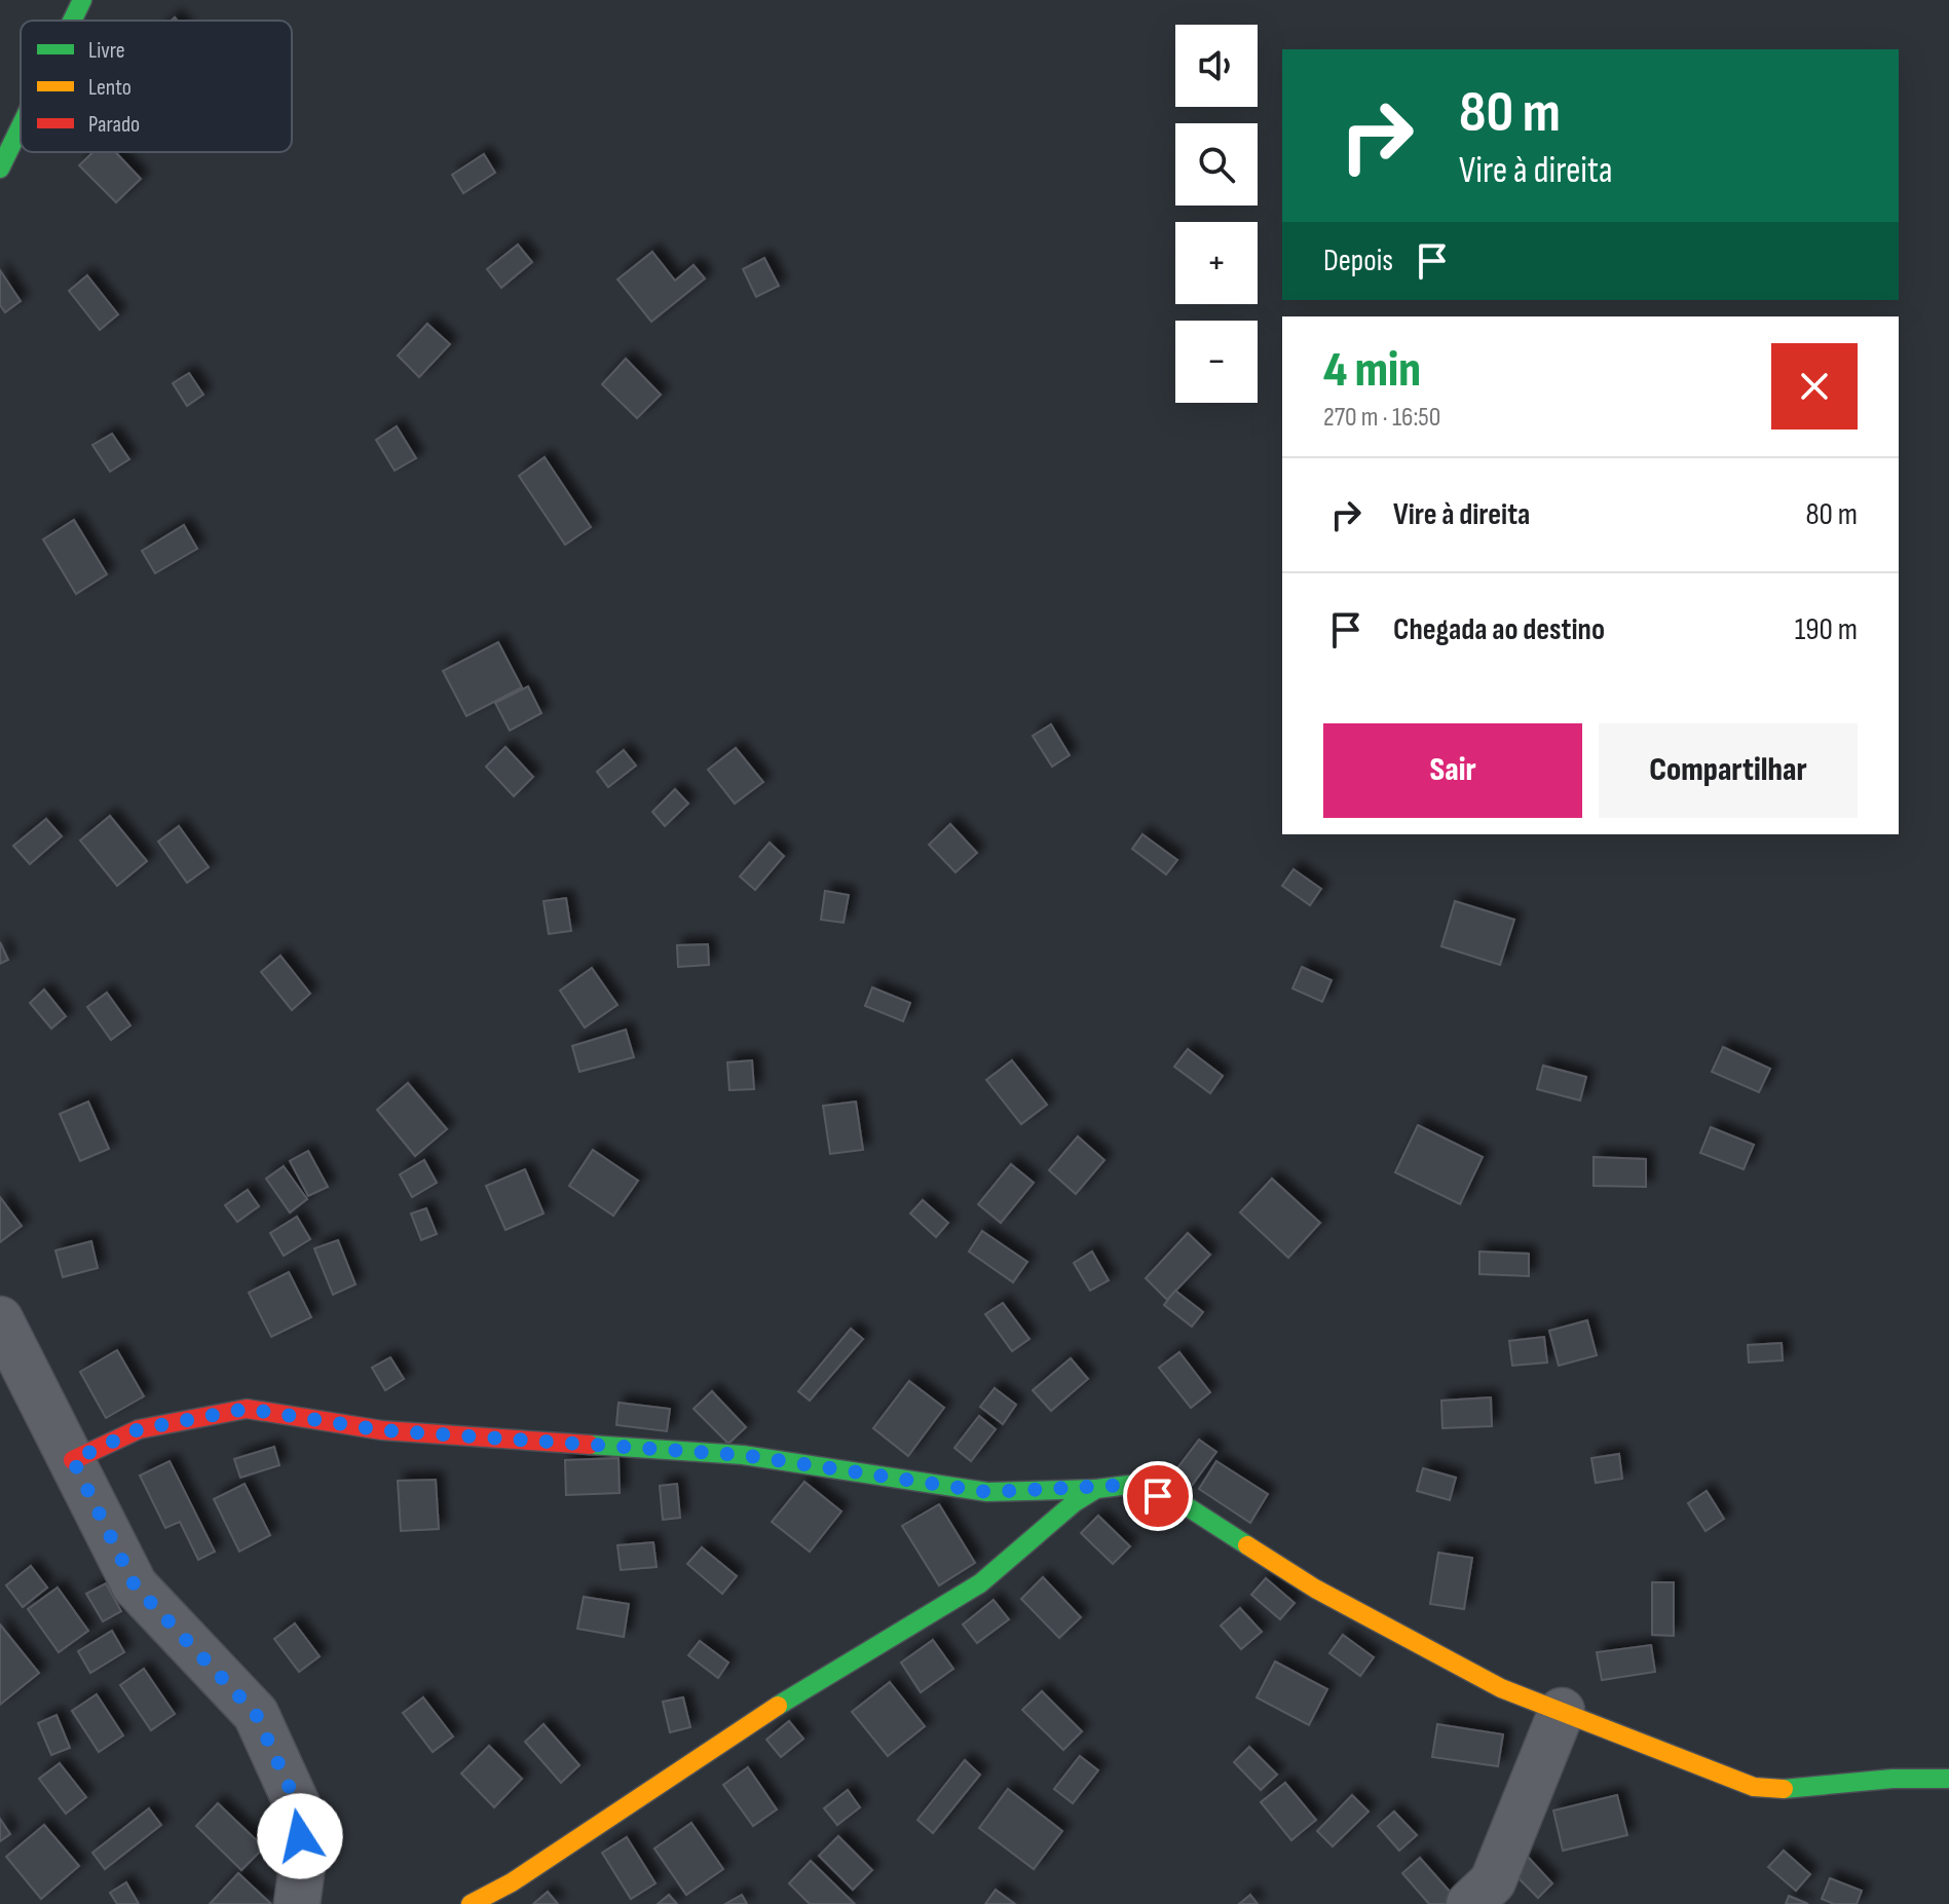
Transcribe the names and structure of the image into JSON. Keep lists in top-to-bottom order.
{
  "legend": ["Livre", "Lento", "Parado"],
  "page": {
    "map_buttons": ["+", "−"],
    "turn": ["80 m", "Vire à direita"],
    "then": "Depois",
    "heading": ["4 min", "270 m · 16:50"],
    "list": [
      {
        "name": "Vire à direita",
        "value": "80 m"
      },
      {
        "name": "Chegada ao destino",
        "value": "190 m"
      }
    ],
    "buttons": ["Sair", "Compartilhar"]
  }
}
